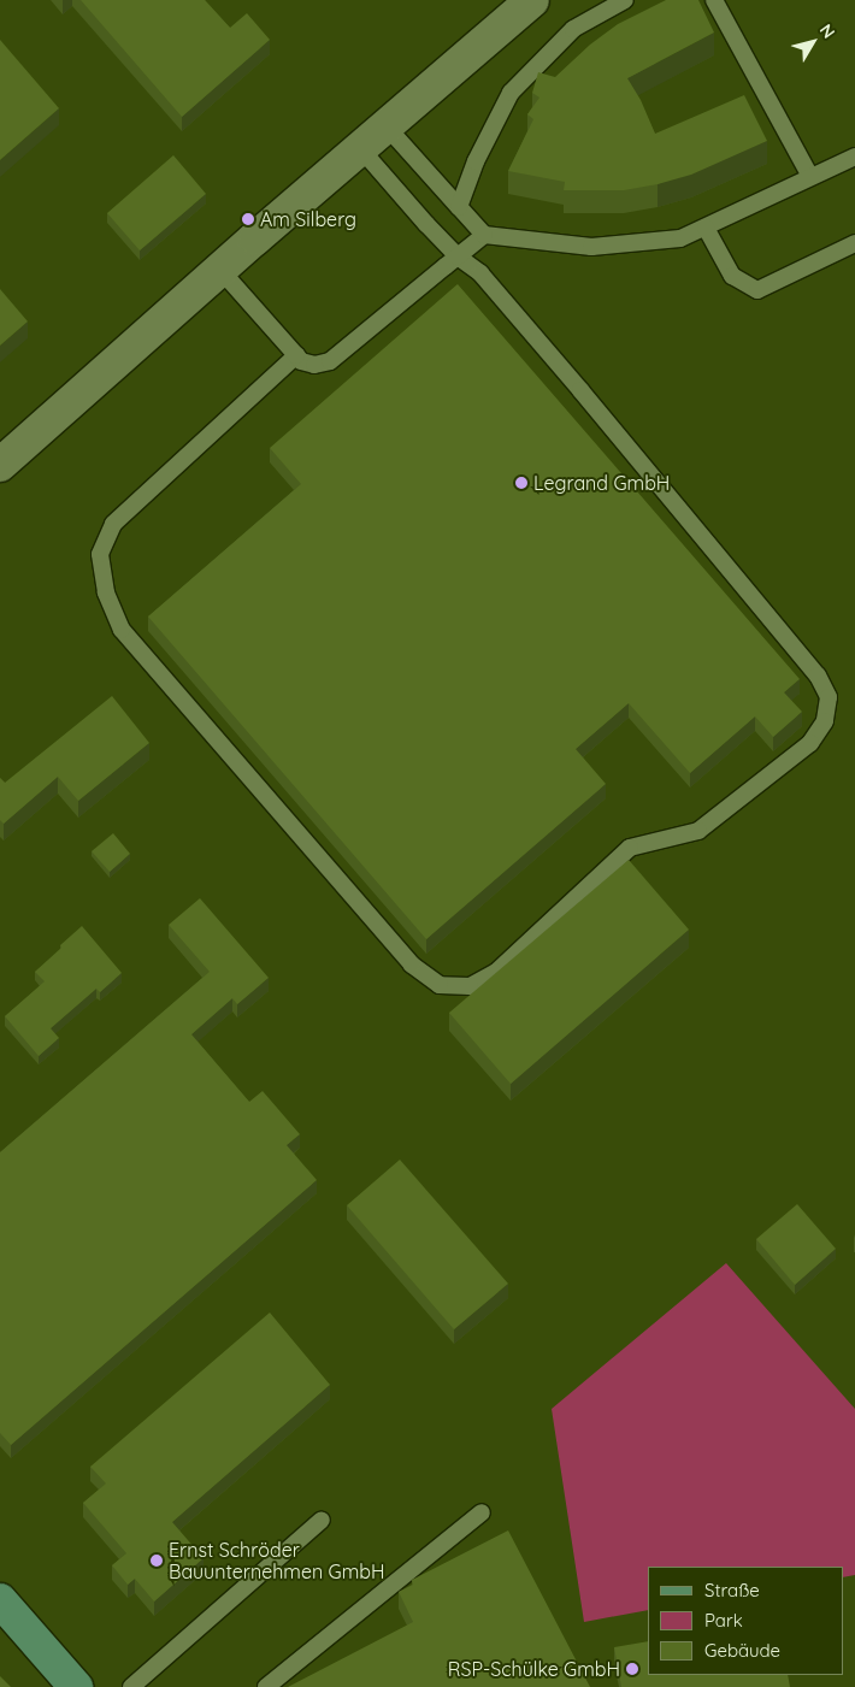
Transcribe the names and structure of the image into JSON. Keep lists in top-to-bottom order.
{
  "places": [
    "Am Silberg",
    "Legrand GmbH",
    "Ernst Schröder Bauunternehmen GmbH",
    "RSP-Schülke GmbH"
  ],
  "legend": ["Straße", "Park", "Gebäude"],
  "north": "top right"
}
